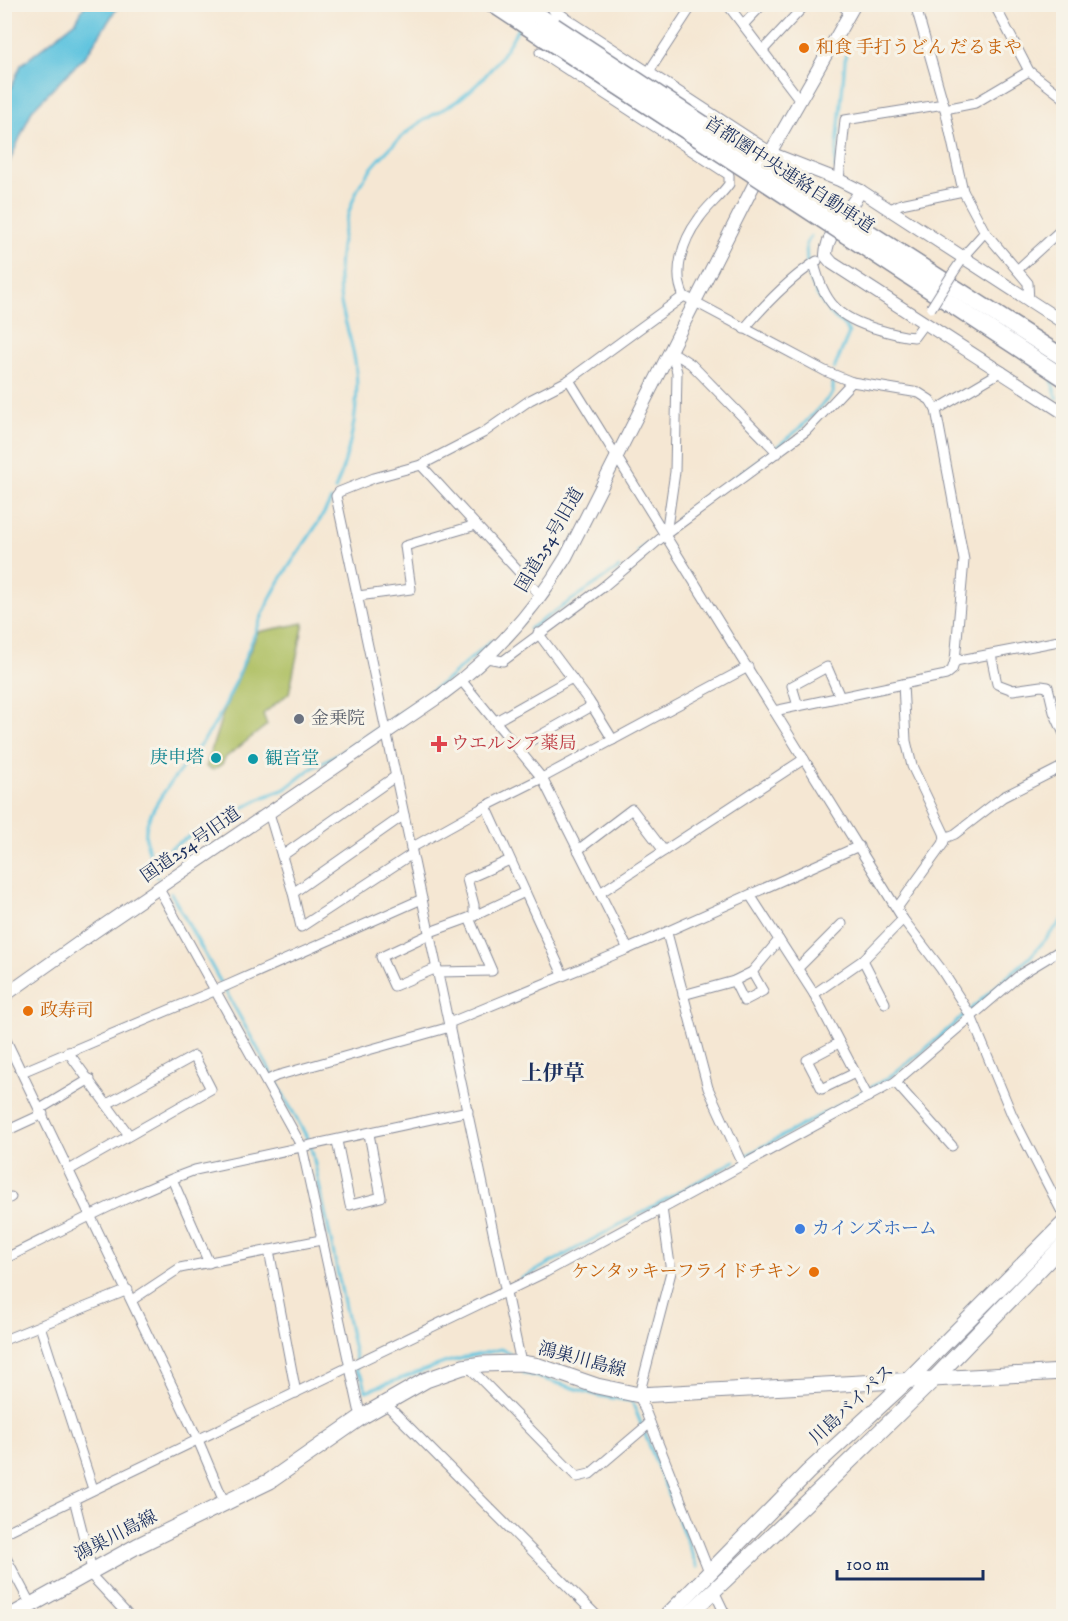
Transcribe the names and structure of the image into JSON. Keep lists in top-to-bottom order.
{
  "streets": {
    "highway": ["首都圏中央連絡自動車道"],
    "main road": ["鴻巣川島線", "川島バイパス"],
    "street": ["国道254号旧道"]
  },
  "crossings": [
    ["鴻巣川島線", "川島バイパス"]
  ],
  "districts": ["上伊草"],
  "places": {
    "other": [
      "和食 手打うどん だるまや",
      "金乗院",
      "庚申塔",
      "観音堂",
      "政寿司",
      "カインズホーム",
      "ケンタッキーフライドチキン"
    ],
    "health": ["ウエルシア薬局"]
  },
  "scale_bar": "100 m"
}
